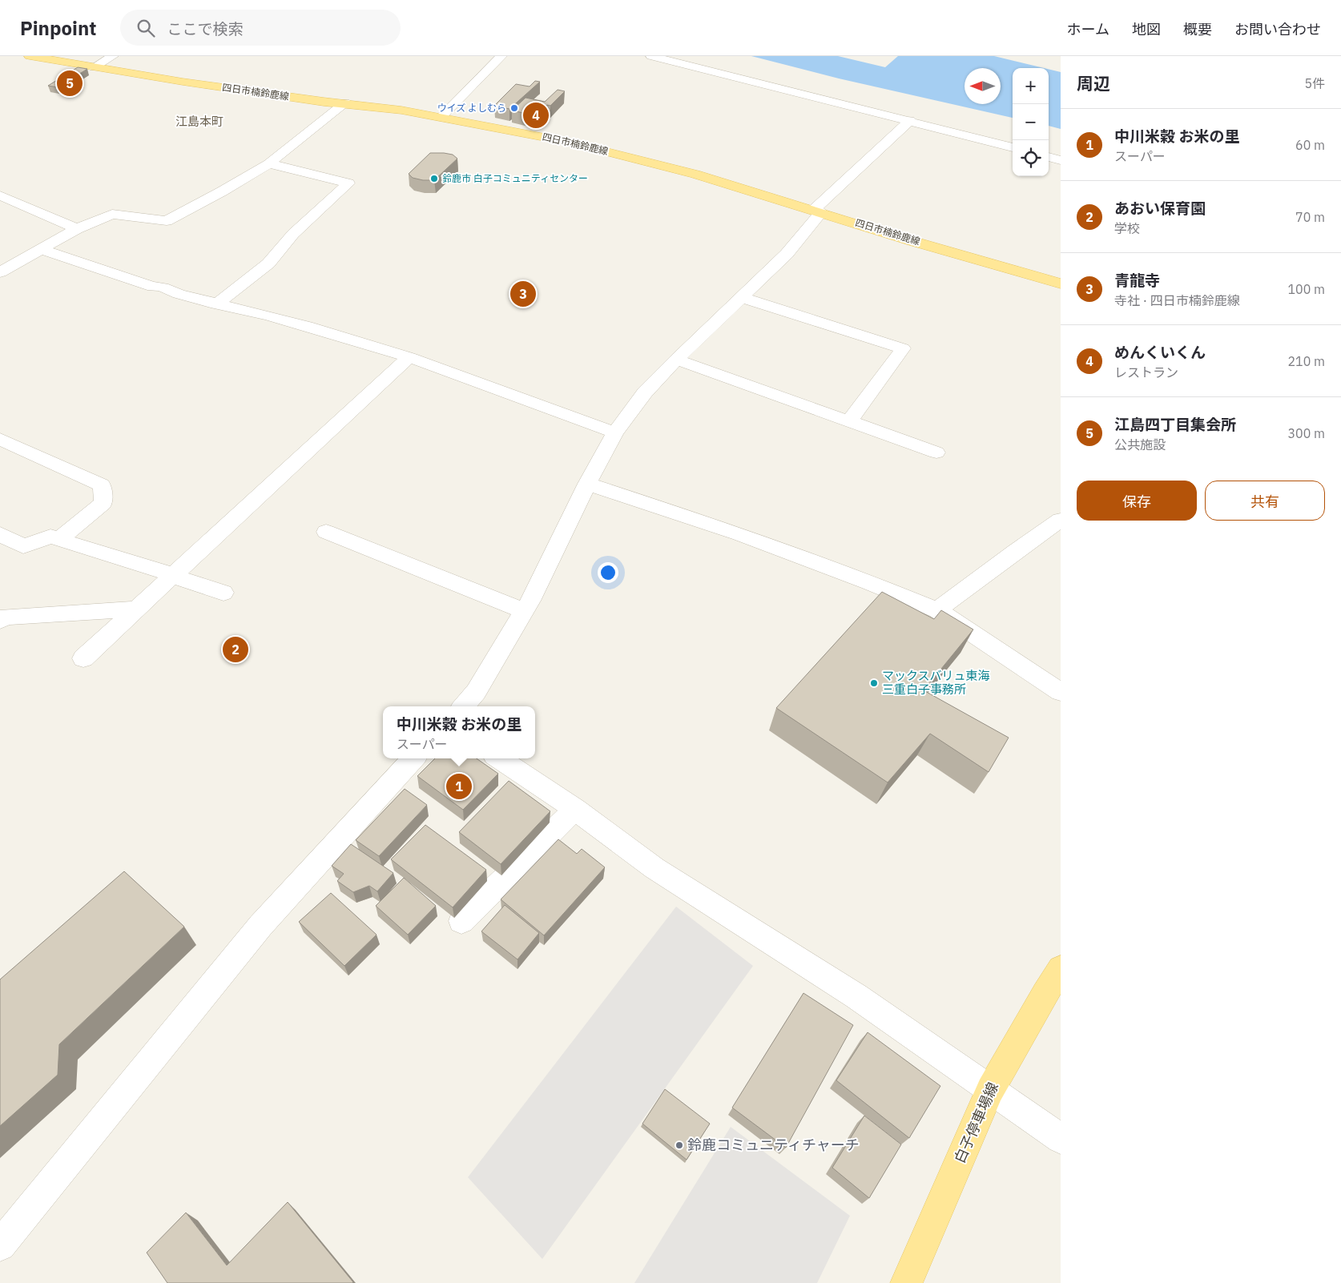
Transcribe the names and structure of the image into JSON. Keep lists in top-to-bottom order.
{
  "streets": {
    "main road": ["四日市楠鈴鹿線", "白子停車場線"]
  },
  "districts": ["江島本町"],
  "places": [
    "ウイズ よしむら",
    "鈴鹿市 白子コミュニティセンター",
    "マックスバリュ東海 三重白子事務所",
    "鈴鹿コミュニティチャーチ"
  ],
  "north": "left",
  "page": {
    "header": "Pinpoint",
    "search": "ここで検索",
    "nav": [
      "ホーム",
      "地図",
      "概要",
      "お問い合わせ"
    ],
    "heading": ["周辺", "5件"],
    "map_buttons": ["+", "−"],
    "pins": [
      "5",
      "4",
      "3",
      "2",
      "1"
    ],
    "list": [
      {
        "mark": "1",
        "name": "中川米穀 お米の里",
        "note": "スーパー",
        "value": "60 m"
      },
      {
        "mark": "2",
        "name": "あおい保育園",
        "note": "学校",
        "value": "70 m"
      },
      {
        "mark": "3",
        "name": "青龍寺",
        "note": "寺社 · 四日市楠鈴鹿線",
        "value": "100 m"
      },
      {
        "mark": "4",
        "name": "めんくいくん",
        "note": "レストラン",
        "value": "210 m"
      },
      {
        "mark": "5",
        "name": "江島四丁目集会所",
        "note": "公共施設",
        "value": "300 m"
      }
    ],
    "buttons": ["保存", "共有"],
    "popup": ["中川米穀 お米の里", "スーパー"]
  }
}
